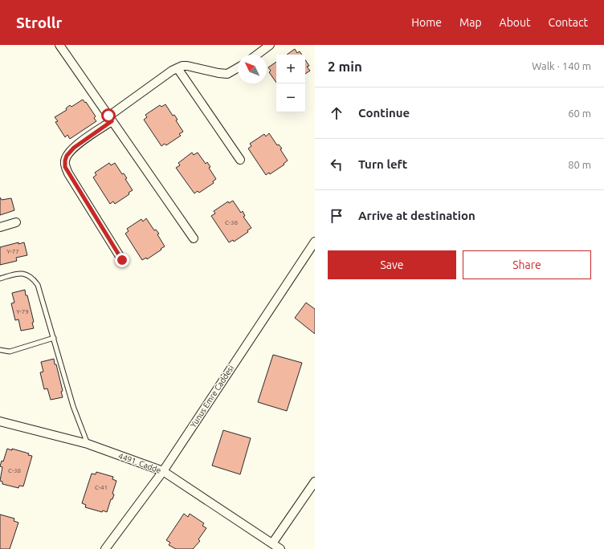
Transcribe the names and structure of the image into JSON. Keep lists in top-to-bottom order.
{
  "streets": {
    "street": ["Yunus Emre Caddesi", "4491. Cadde"]
  },
  "crossings": [
    ["Yunus Emre Caddesi", "4491. Cadde"]
  ],
  "house_numbers": [
    "C-36",
    "Y-77",
    "Y-79",
    "C-38",
    "C-41"
  ],
  "north": "top left",
  "page": {
    "header": "Strollr",
    "nav": [
      "Home",
      "Map",
      "About",
      "Contact"
    ],
    "heading": ["2 min", "Walk · 140 m"],
    "map_buttons": ["+", "−"],
    "list": [
      ["Continue", "60 m"],
      ["Turn left", "80 m"],
      "Arrive at destination"
    ],
    "buttons": ["Save", "Share"]
  }
}
